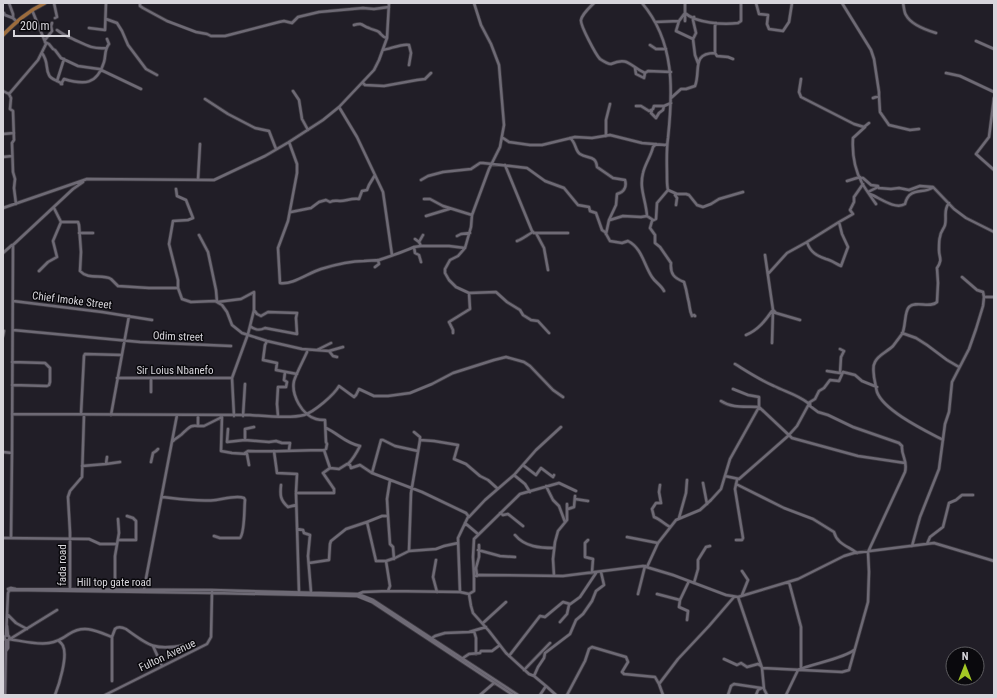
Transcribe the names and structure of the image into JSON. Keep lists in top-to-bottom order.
{
  "streets": {
    "street": [
      "Chief Imoke Street",
      "Odim street",
      "Sir Loius Nbanefo",
      "fada road",
      "Hill top gate road",
      "Fulton Avenue"
    ]
  },
  "crossings": [
    ["fada road", "Hill top gate road"]
  ],
  "scale_bar": "200 m",
  "north": "top"
}
